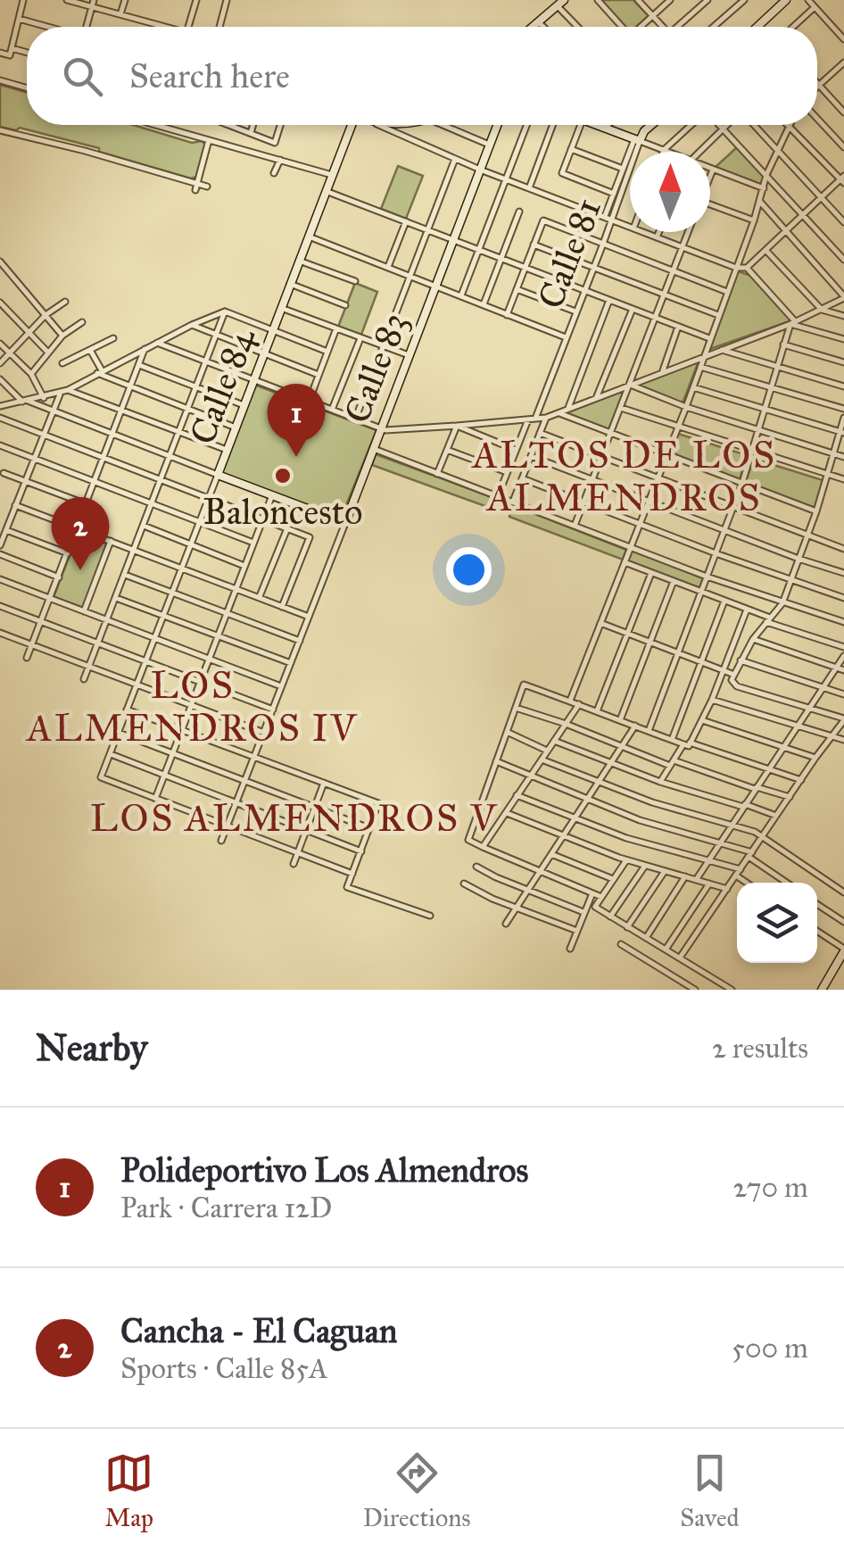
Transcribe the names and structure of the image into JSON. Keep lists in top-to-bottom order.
{
  "streets": {
    "street": ["Calle 81", "Calle 83", "Calle 84"]
  },
  "districts": ["ALTOS DE LOS ALMENDROS", "LOS ALMENDROS IV", "LOS ALMENDROS V"],
  "places": ["Baloncesto"],
  "north": "top",
  "page": {
    "search": "Search here",
    "pins": ["1", "2"],
    "heading": ["Nearby", "2 results"],
    "list": [
      {
        "mark": "1",
        "name": "Polideportivo Los Almendros",
        "note": "Park · Carrera 12D",
        "value": "270 m"
      },
      {
        "mark": "2",
        "name": "Cancha - El Caguan",
        "note": "Sports · Calle 85A",
        "value": "500 m"
      }
    ],
    "nav": ["Map", "Directions", "Saved"]
  }
}
